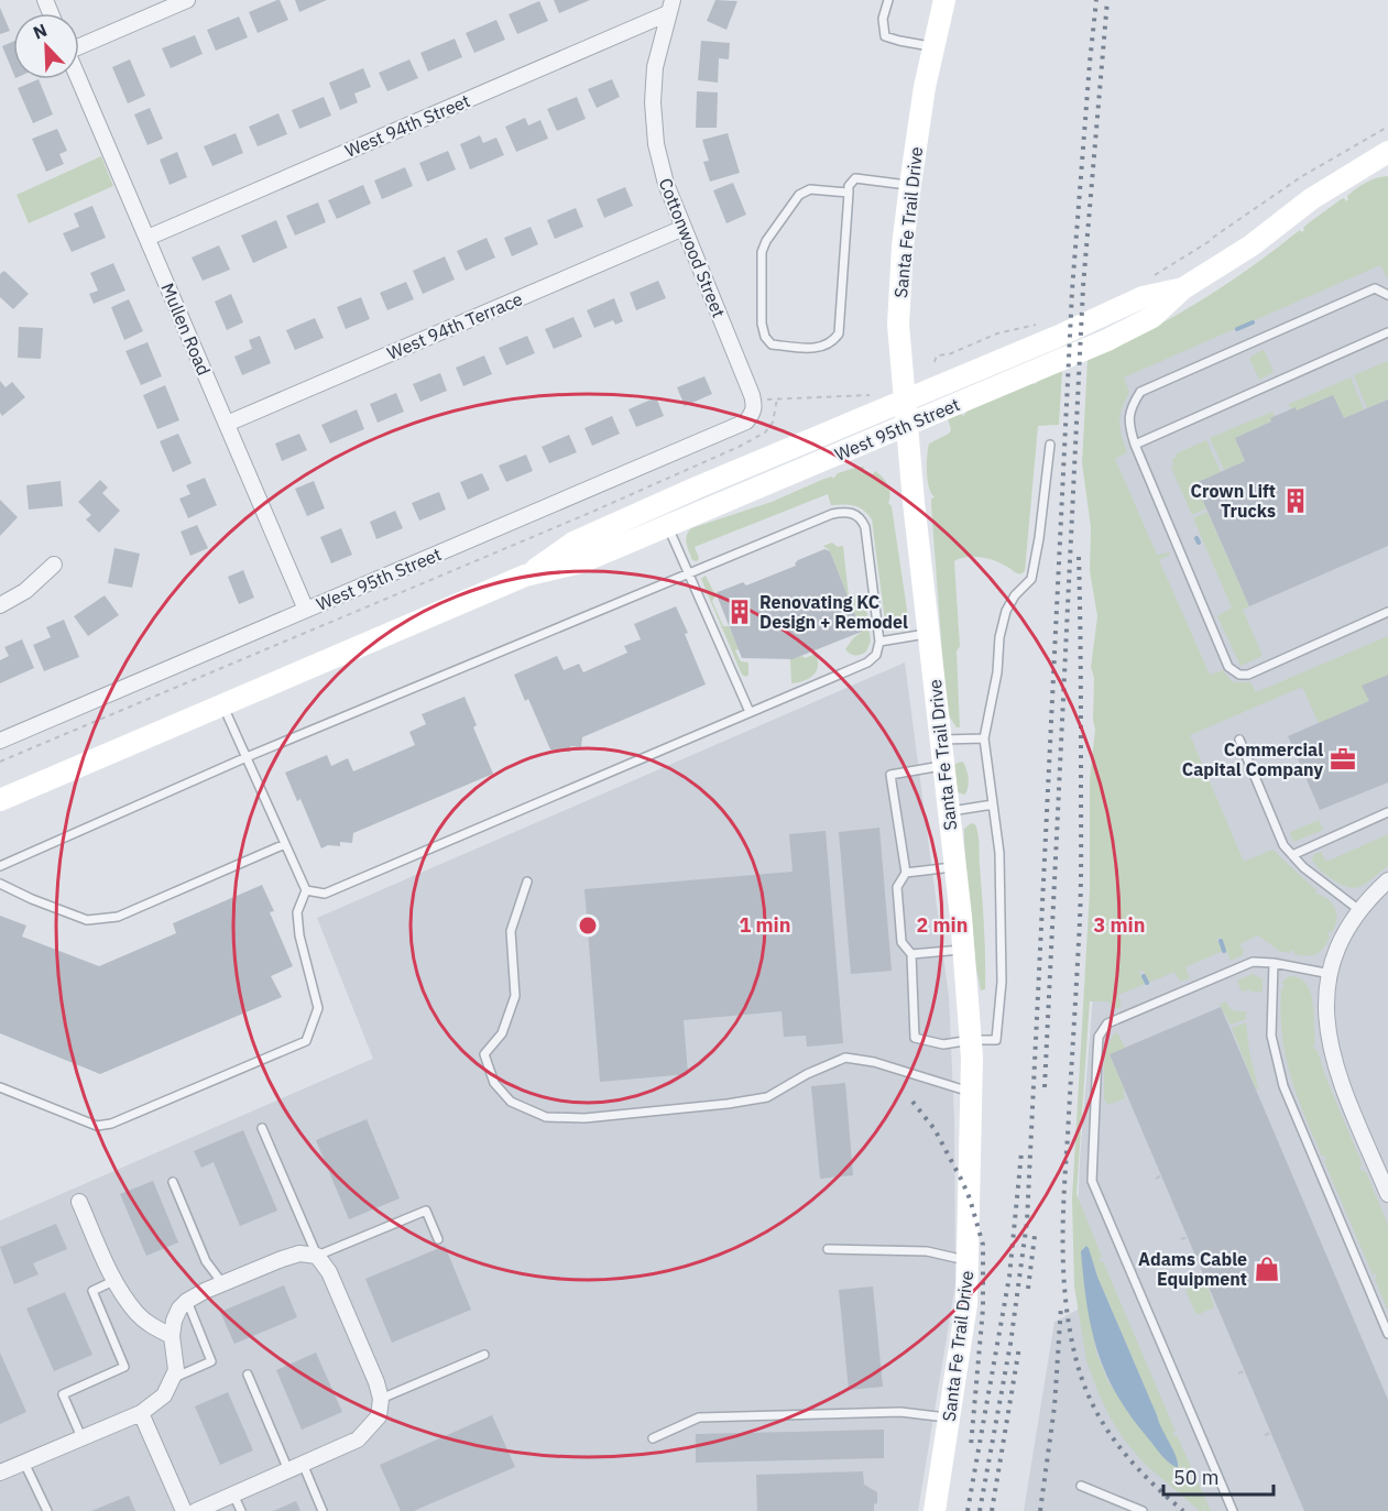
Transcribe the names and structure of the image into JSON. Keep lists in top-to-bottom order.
{
  "streets": {
    "main road": ["Santa Fe Trail Drive", "West 95th Street"],
    "street": [
      "West 94th Street",
      "Cottonwood Street",
      "West 94th Terrace",
      "Mullen Road"
    ]
  },
  "crossings": [
    ["West 94th Street", "Cottonwood Street"],
    ["West 94th Street", "Mullen Road"],
    ["Santa Fe Trail Drive", "West 95th Street"],
    ["Cottonwood Street", "West 94th Terrace"],
    ["Cottonwood Street", "West 95th Street"],
    ["West 94th Terrace", "Mullen Road"],
    ["Mullen Road", "West 95th Street"]
  ],
  "places": {
    "building": ["Crown Lift Trucks", "Renovating KC Design + Remodel"],
    "office": ["Commercial Capital Company"],
    "shop": ["Adams Cable Equipment"]
  },
  "scale_bar": "50 m",
  "north": "top left",
  "rings": ["1 min", "2 min", "3 min"]
}
